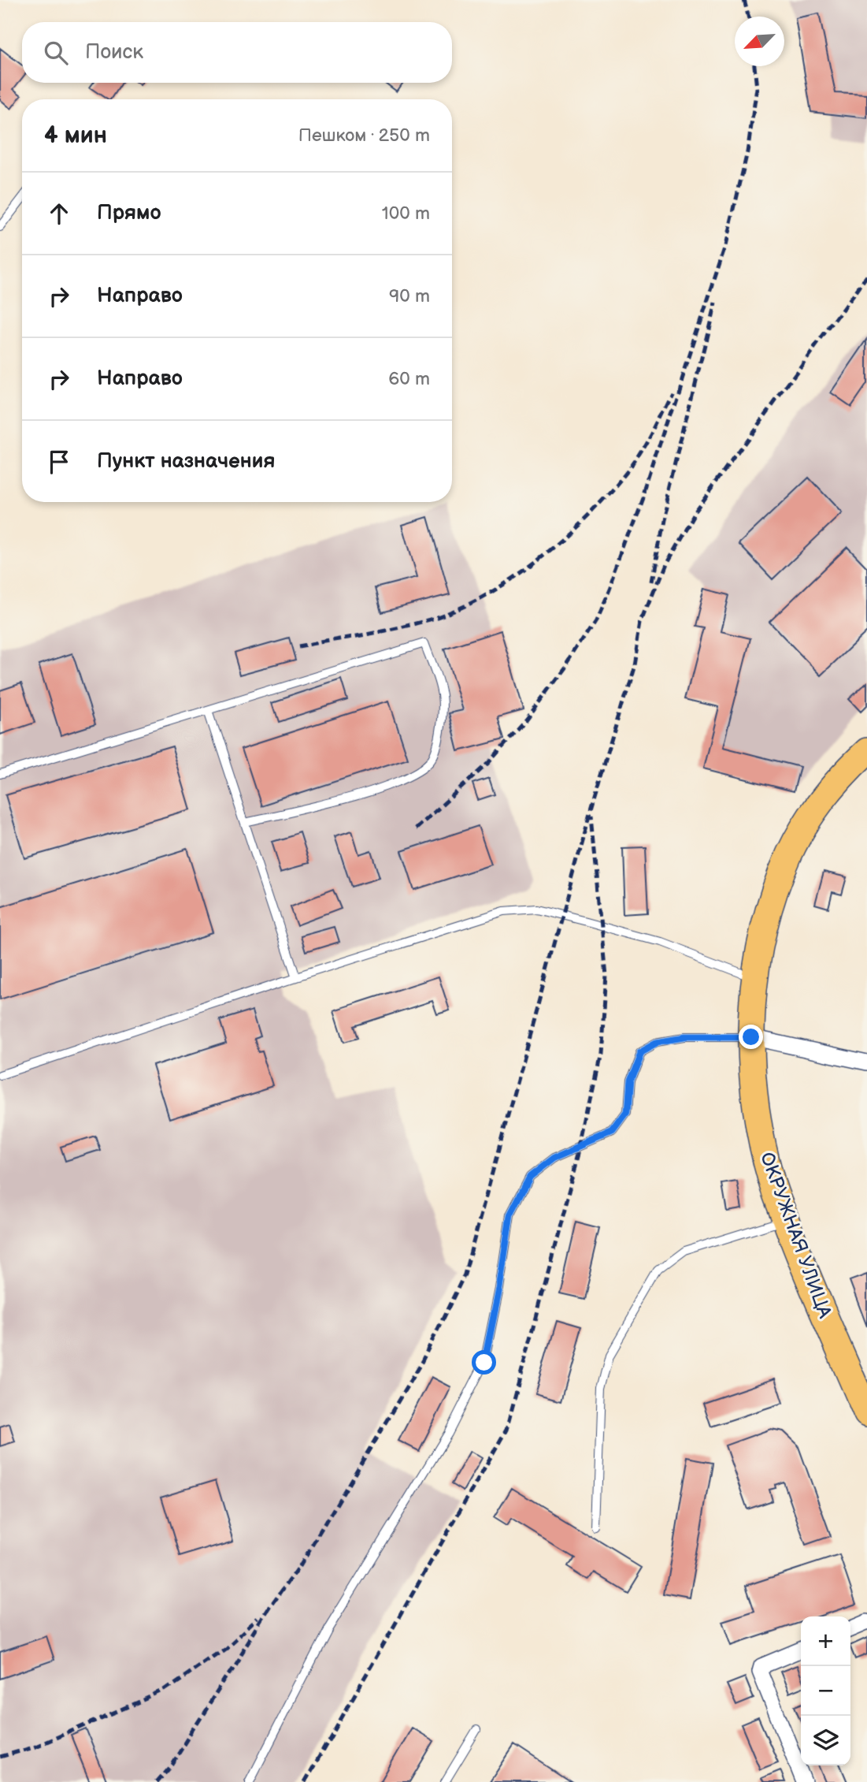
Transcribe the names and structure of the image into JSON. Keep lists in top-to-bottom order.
{
  "streets": {
    "highway": ["ОКРУЖНАЯ УЛИЦА"]
  },
  "north": "bottom left",
  "page": {
    "search": "Поиск",
    "heading": ["4 мин", "Пешком · 250 m"],
    "list": [
      ["Прямо", "100 m"],
      ["Направо", "90 m"],
      ["Направо", "60 m"],
      "Пункт назначения"
    ],
    "map_buttons": ["+", "−"]
  }
}
